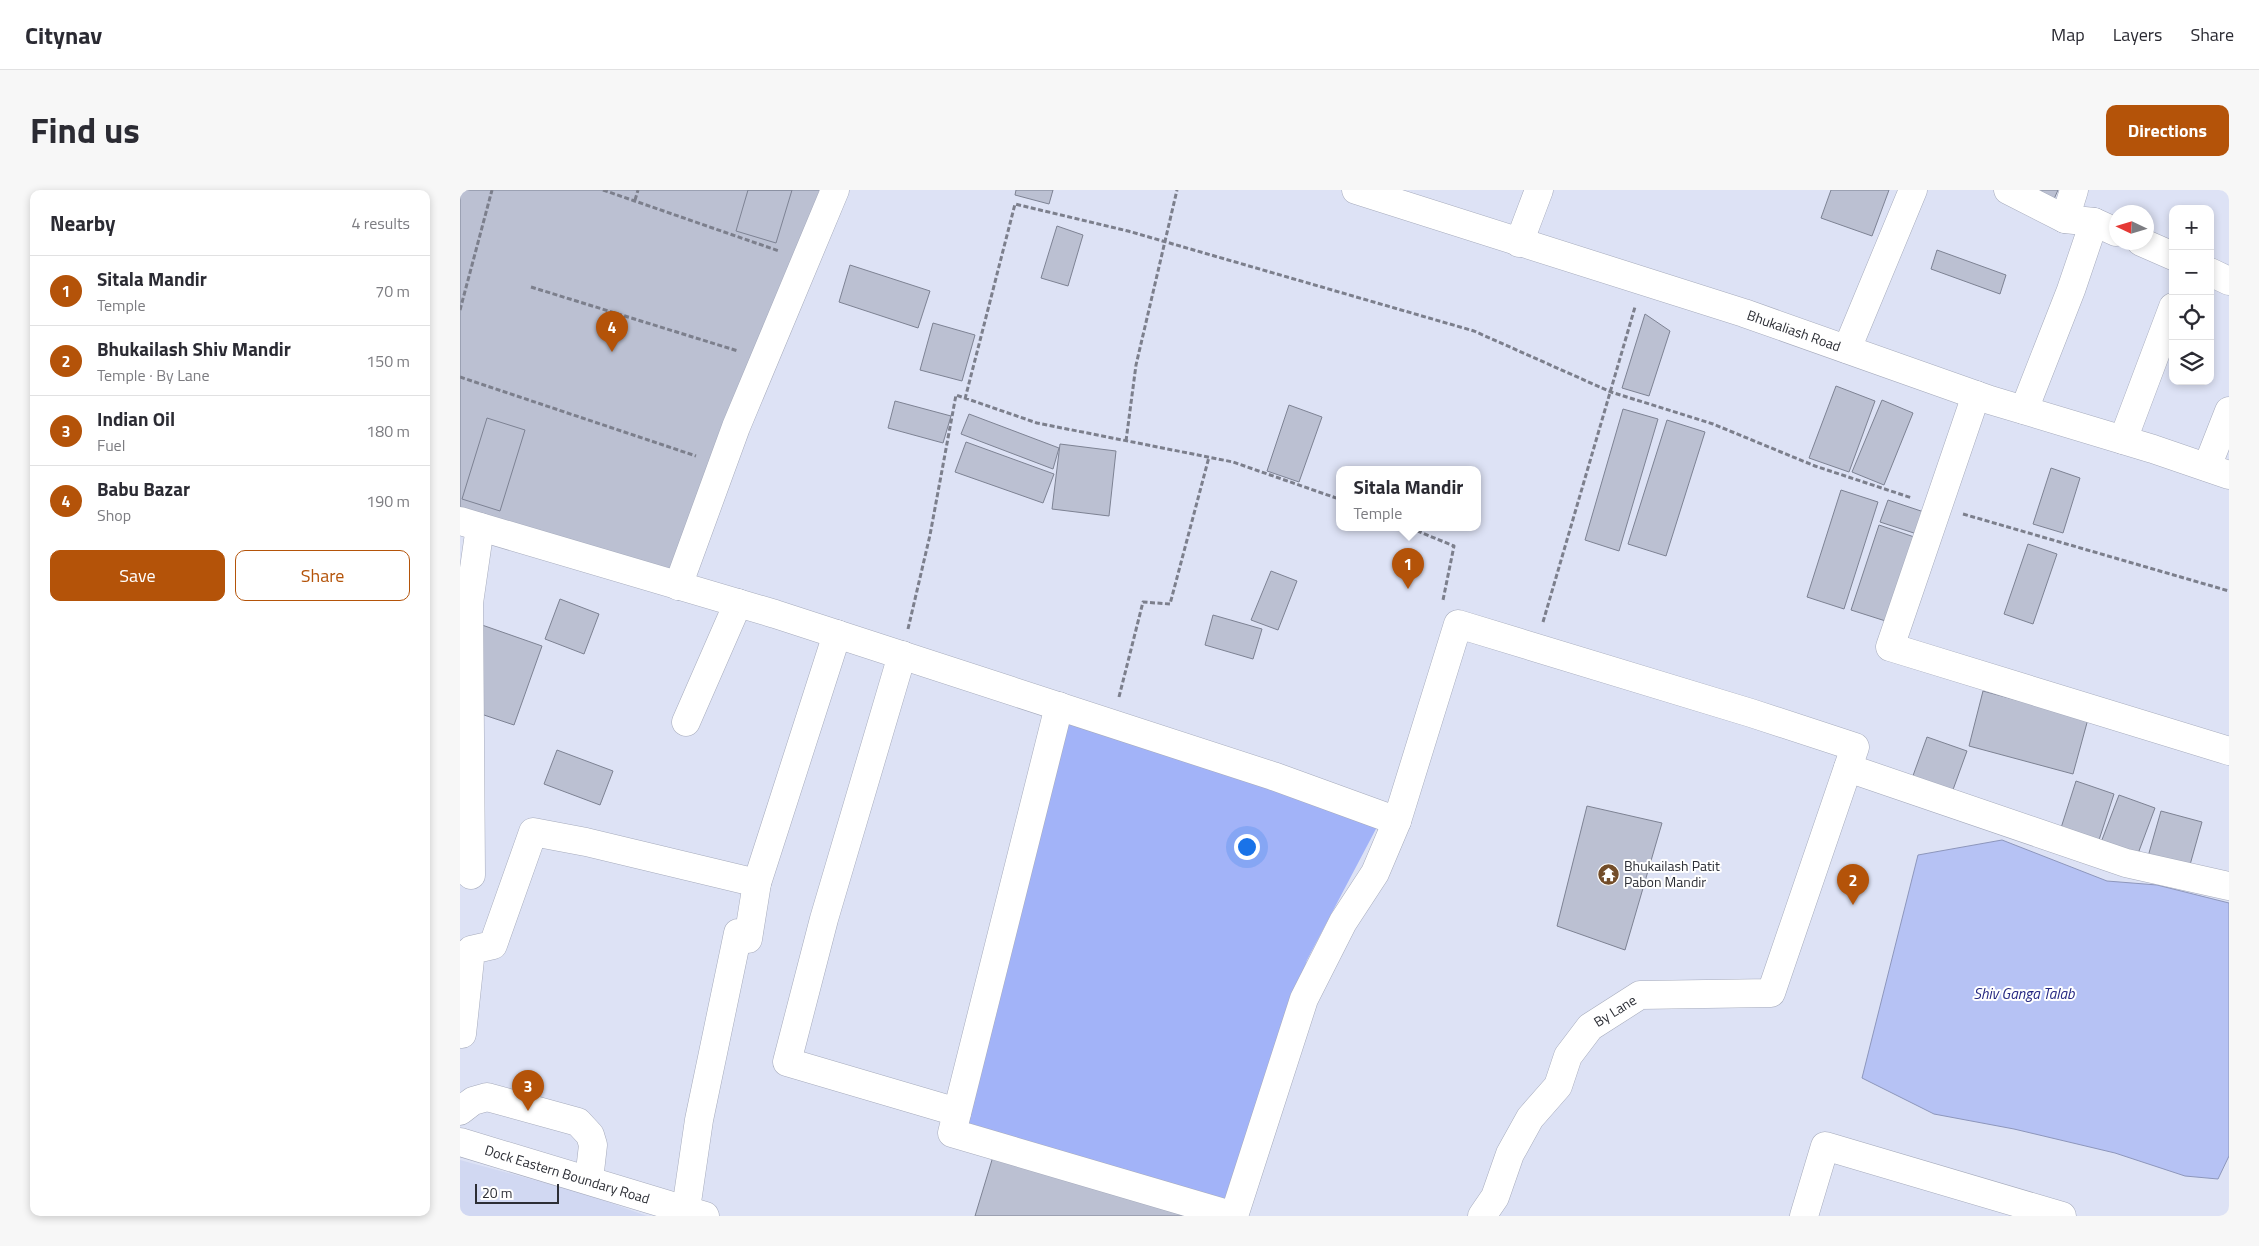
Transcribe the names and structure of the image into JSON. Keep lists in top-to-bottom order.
{
  "streets": {
    "street": ["Bhukaliash Road", "By Lane", "Dock Eastern Boundary Road"]
  },
  "water": ["Shiv Ganga Talab"],
  "places": {
    "temple": ["Bhukailash Patit Pabon Mandir"]
  },
  "scale_bar": "20 m",
  "north": "left",
  "page": {
    "header": "Citynav",
    "nav": ["Map", "Layers", "Share"],
    "title": "Find us",
    "buttons": [
      "Directions",
      ["Save", "Share"]
    ],
    "heading": ["Nearby", "4 results"],
    "map_buttons": ["+", "−"],
    "list": [
      {
        "mark": "1",
        "name": "Sitala Mandir",
        "note": "Temple",
        "value": "70 m"
      },
      {
        "mark": "2",
        "name": "Bhukailash Shiv Mandir",
        "note": "Temple · By Lane",
        "value": "150 m"
      },
      {
        "mark": "3",
        "name": "Indian Oil",
        "note": "Fuel",
        "value": "180 m"
      },
      {
        "mark": "4",
        "name": "Babu Bazar",
        "note": "Shop",
        "value": "190 m"
      }
    ],
    "pins": [
      "4",
      "1",
      "2",
      "3"
    ],
    "popup": ["Sitala Mandir", "Temple"],
    "scale": "20 m"
  }
}
